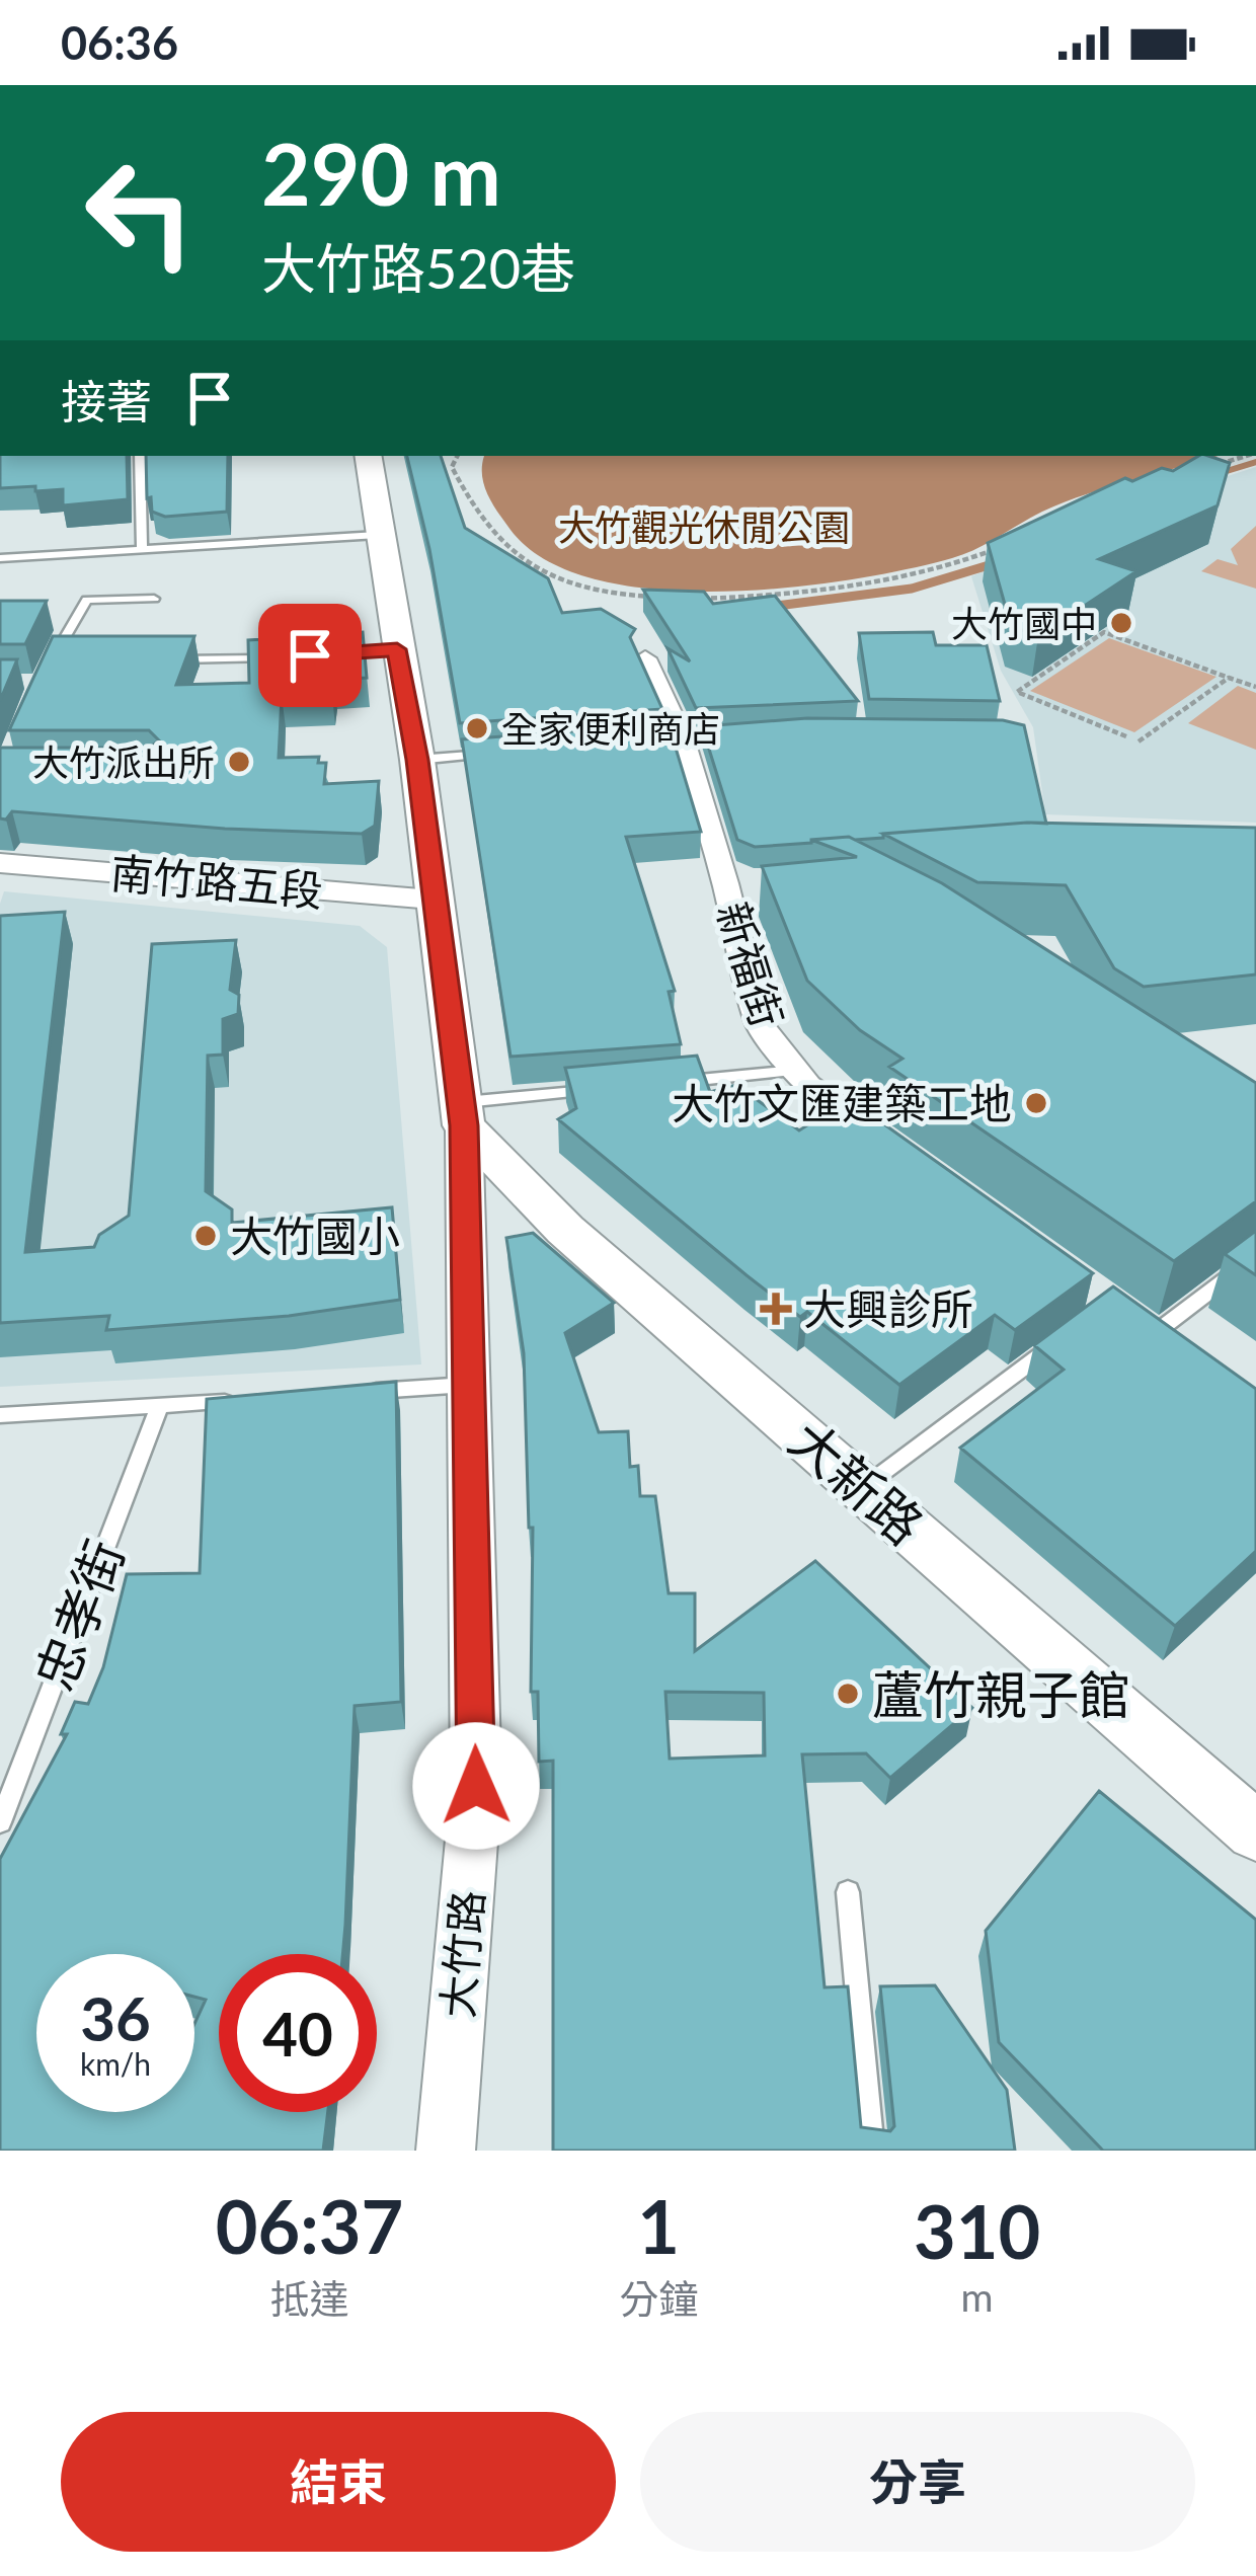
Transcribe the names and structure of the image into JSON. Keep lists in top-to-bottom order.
{
  "streets": {
    "main road": ["大新路", "大竹路"],
    "street": ["南竹路五段", "新福街"],
    "lane": ["忠孝街"]
  },
  "crossings": [
    ["南竹路五段", "大竹路"],
    ["大新路", "大竹路"]
  ],
  "parks": ["大竹觀光休閒公園"],
  "places": {
    "other": [
      "大竹國中",
      "全家便利商店",
      "大竹派出所",
      "大竹文匯建築工地",
      "大竹國小",
      "蘆竹親子館"
    ],
    "health": ["大興診所"]
  },
  "page": {
    "status": "06:36",
    "turn": ["290 m", "大竹路520巷"],
    "then": "接著",
    "speed": "36 km/h",
    "limit": "40",
    "eta": [
      "06:37",
      "抵達",
      "1",
      "分鐘",
      "310",
      "m"
    ],
    "buttons": ["結束", "分享"]
  }
}
